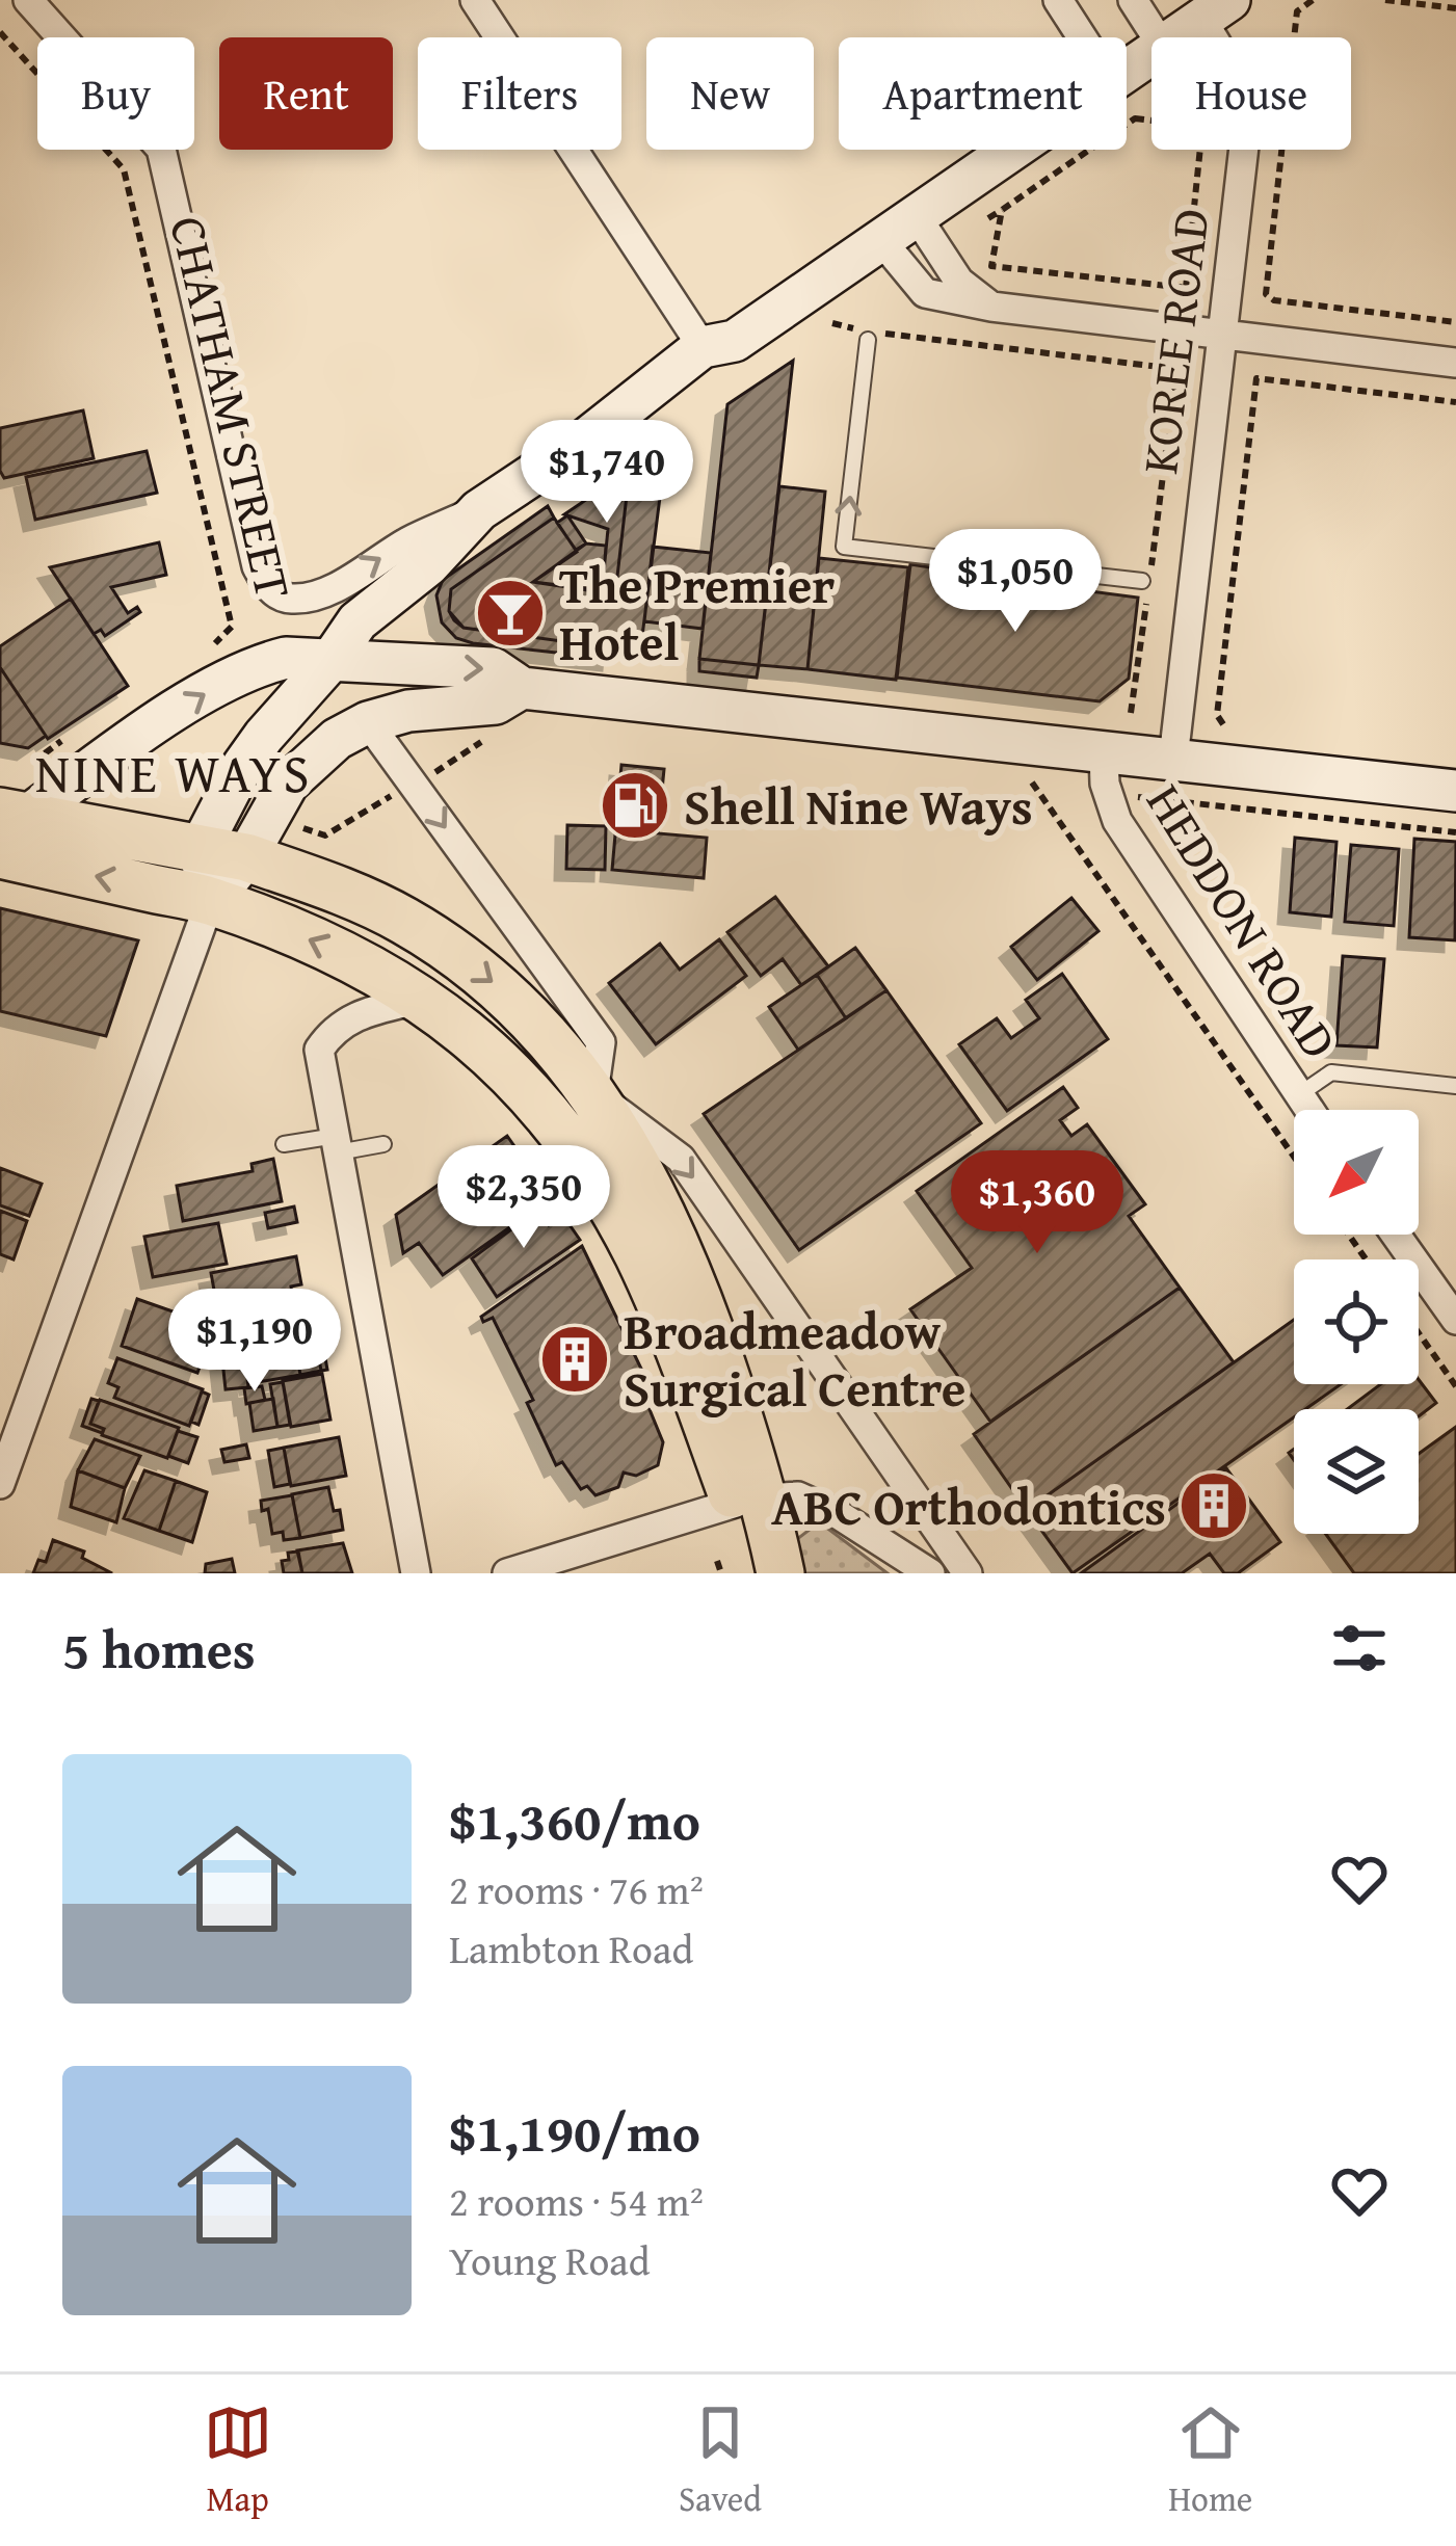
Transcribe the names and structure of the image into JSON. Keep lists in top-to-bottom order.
{
  "streets": {
    "main road": ["CHATHAM STREET"],
    "street": ["KOREE ROAD", "HEDDON ROAD"]
  },
  "crossings": [
    ["KOREE ROAD", "CHATHAM STREET"]
  ],
  "districts": ["NINE WAYS"],
  "places": {
    "bar": ["The Premier Hotel"],
    "fuel station": ["Shell Nine Ways"],
    "building": ["Broadmeadow Surgical Centre", "ABC Orthodontics"]
  },
  "north": "bottom left",
  "page": {
    "chip": [
      "Buy",
      "Rent",
      "Filters",
      "New",
      "Apartment",
      "House"
    ],
    "price": [
      "$1,740",
      "$1,050",
      "$2,350",
      "$1,360",
      "$1,190"
    ],
    "heading": "5 homes",
    "list": [
      {
        "name": "$1,360/mo",
        "note": "2 rooms · 76 m² · Lambton Road"
      },
      {
        "name": "$1,190/mo",
        "note": "2 rooms · 54 m² · Young Road"
      }
    ],
    "tabs": ["Map", "Saved", "Home"]
  }
}
